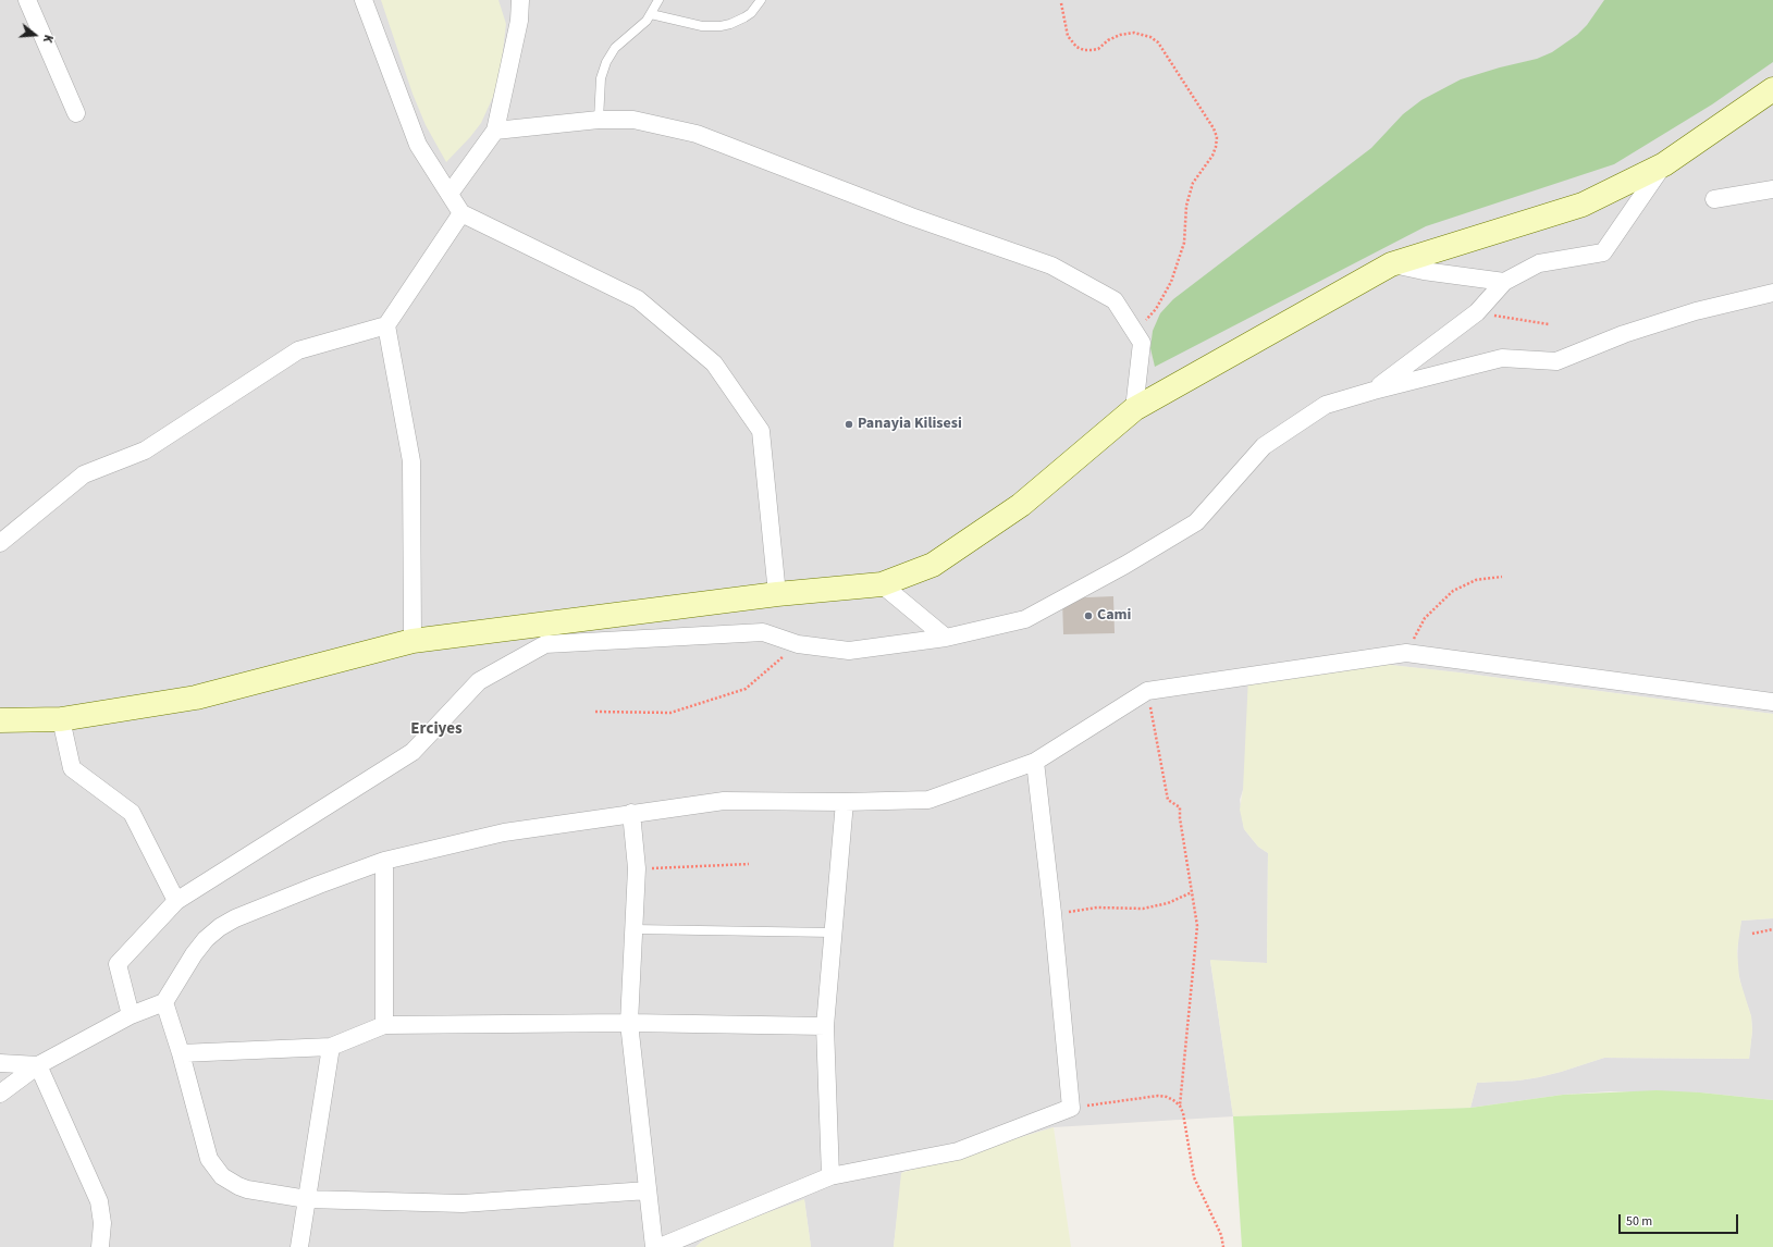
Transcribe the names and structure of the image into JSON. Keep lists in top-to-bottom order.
{
  "districts": ["Erciyes"],
  "places": ["Panayia Kilisesi", "Cami"],
  "scale_bar": "50 m",
  "north": "right"
}
